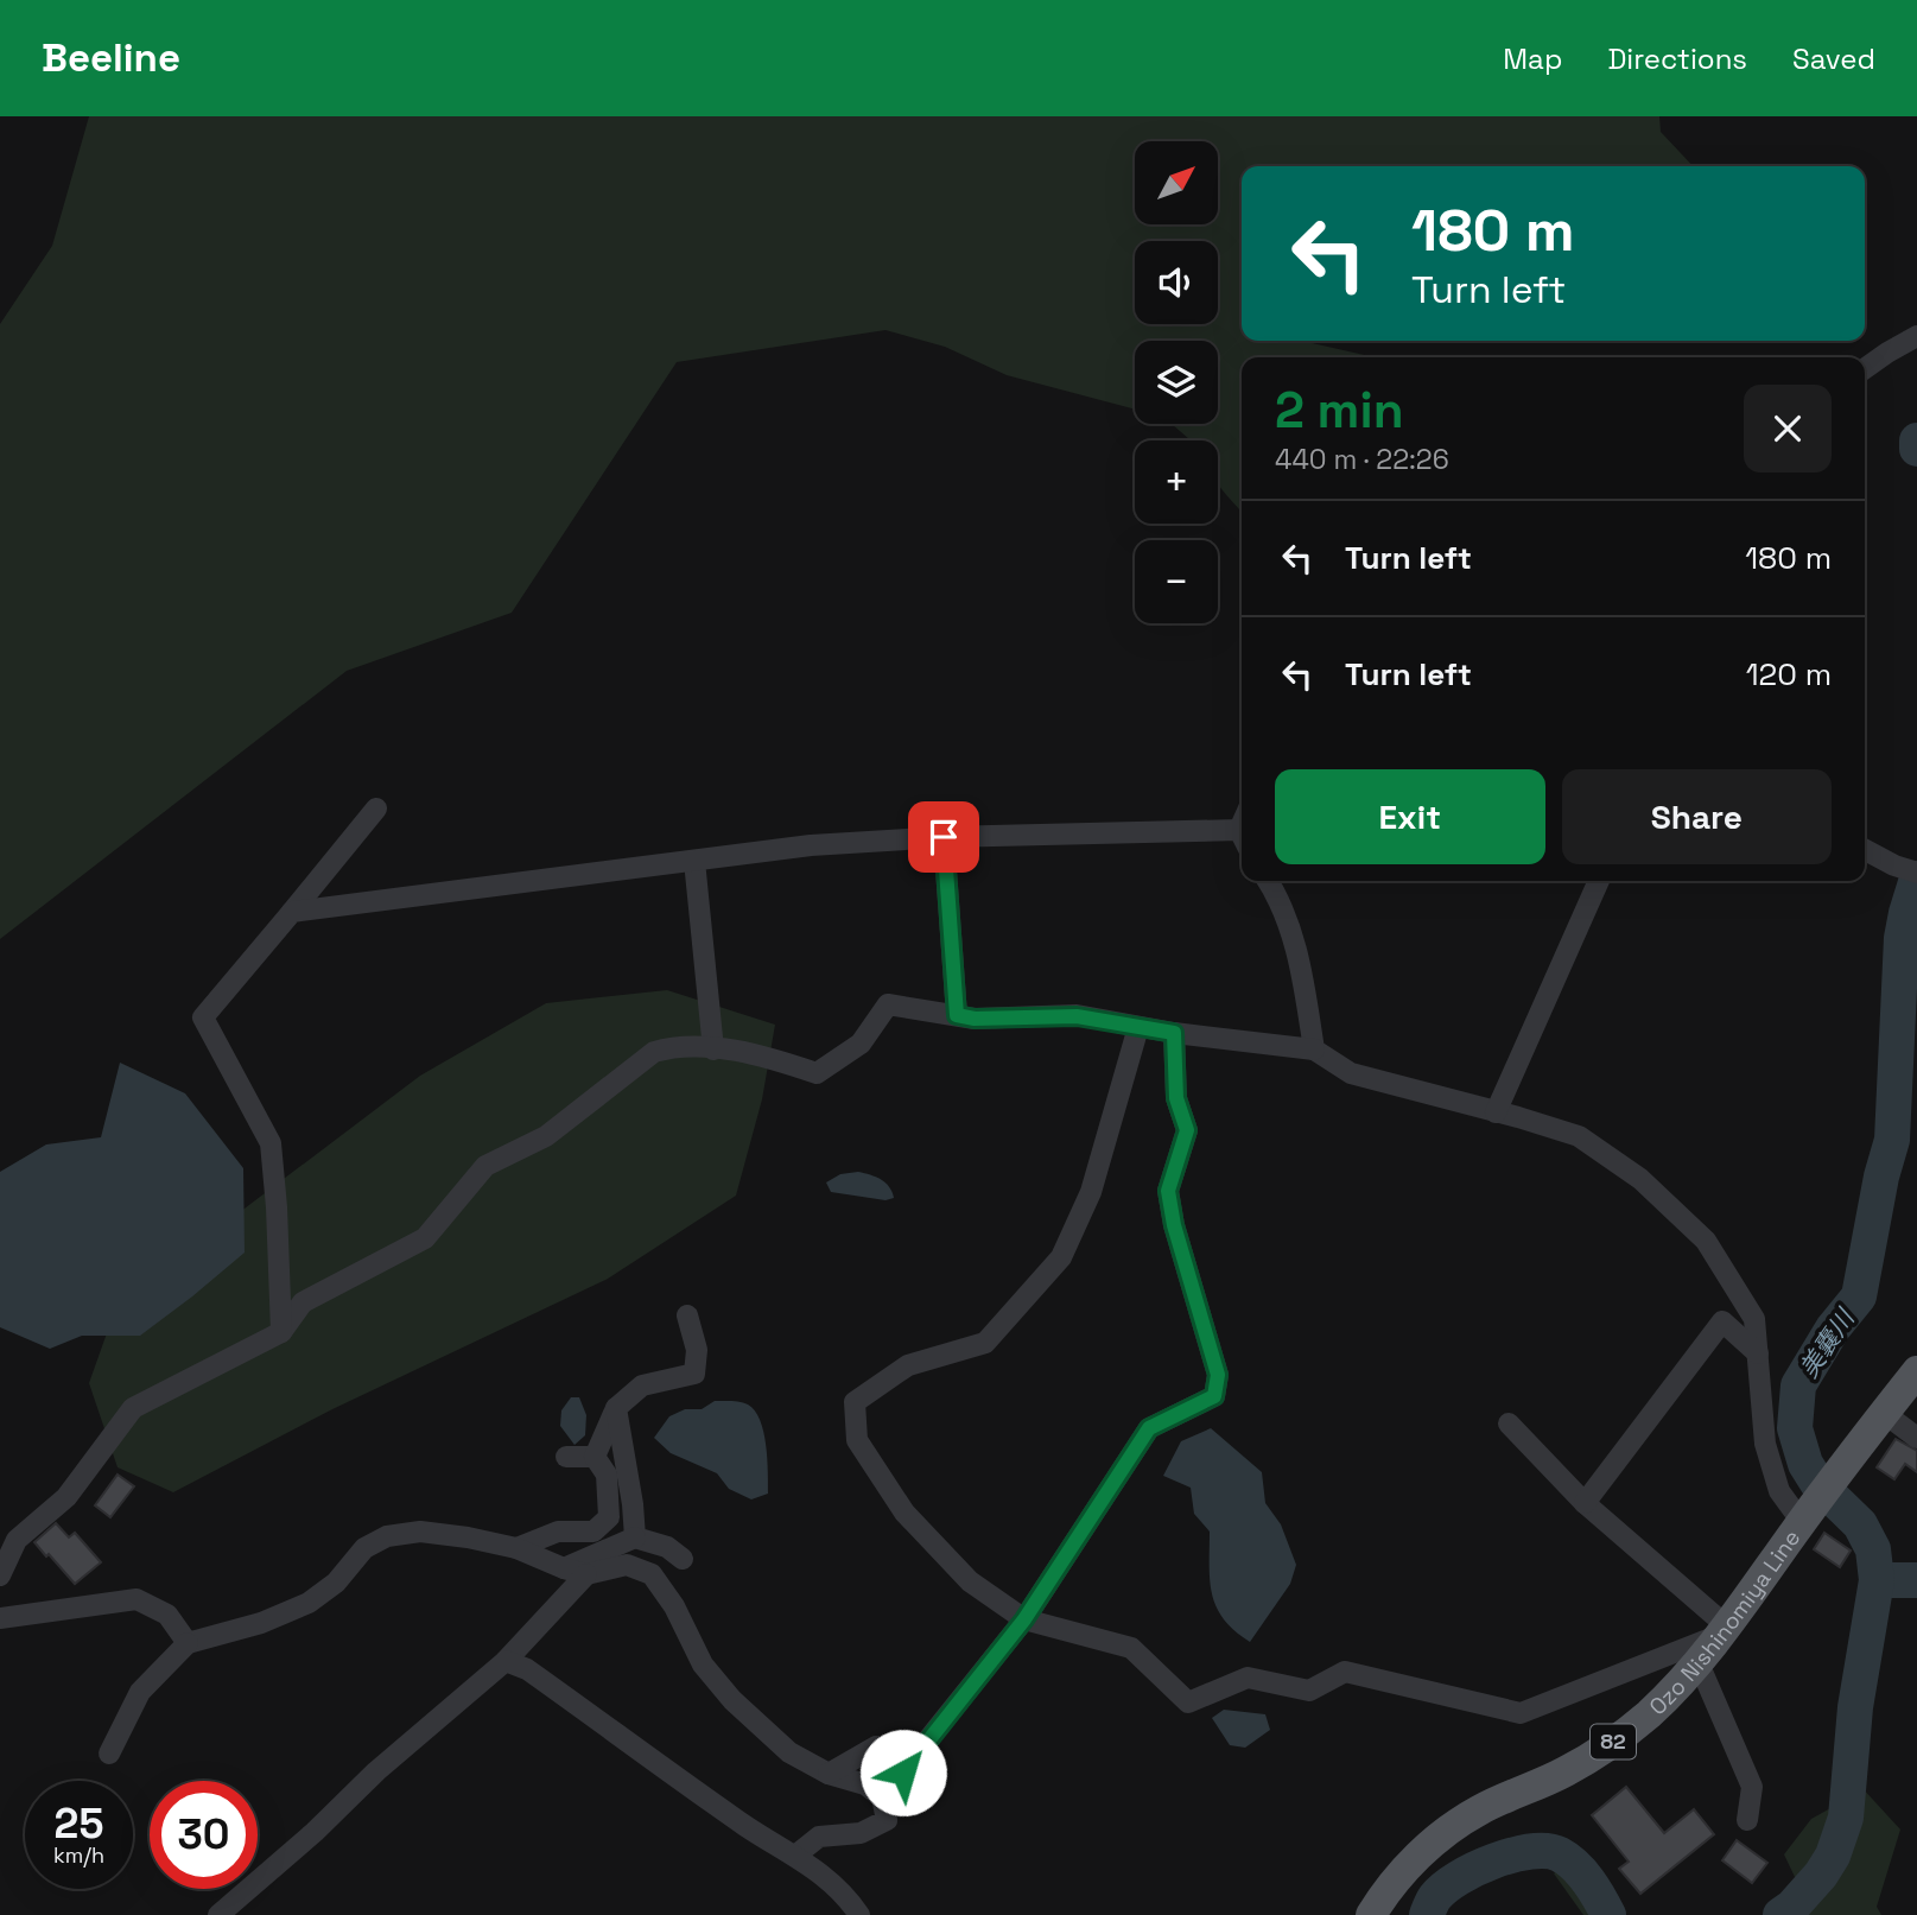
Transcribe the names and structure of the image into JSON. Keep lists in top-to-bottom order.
{
  "streets": {
    "main road": ["Ozo Nishinomiya Line", "82"]
  },
  "water": ["美嚢川"],
  "north": "top right",
  "page": {
    "header": "Beeline",
    "nav": ["Map", "Directions", "Saved"],
    "map_buttons": ["+", "−"],
    "turn": ["180 m", "Turn left"],
    "heading": ["2 min", "440 m · 22:26"],
    "list": [
      {
        "name": "Turn left",
        "value": "180 m"
      },
      {
        "name": "Turn left",
        "value": "120 m"
      }
    ],
    "buttons": ["Exit", "Share"],
    "speed": "25 km/h",
    "limit": "30"
  }
}
